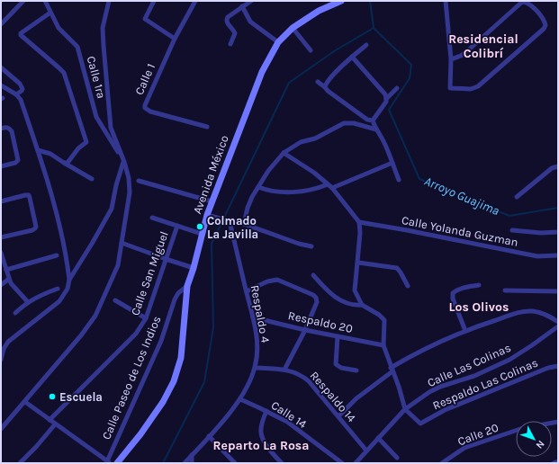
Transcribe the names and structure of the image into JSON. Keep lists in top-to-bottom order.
{
  "streets": {
    "street": [
      "Calle 1ra",
      "Calle 1",
      "Avenida México",
      "Calle Yolanda Guzman",
      "Calle San Miguel",
      "Respaldo 4",
      "Respaldo 20",
      "Calle Las Colinas",
      "Calle Paseo de Los Indios",
      "Respaldo Las Colinas",
      "Respaldo 14",
      "Calle 14",
      "Calle 20"
    ]
  },
  "crossings": [
    ["Avenida México", "Calle Paseo de Los Indios"],
    ["Respaldo 4", "Respaldo 20"],
    ["Respaldo 4", "Respaldo 14"],
    ["Respaldo 4", "Calle 14"],
    ["Calle Las Colinas", "Respaldo Las Colinas"],
    ["Calle Las Colinas", "Respaldo 14"]
  ],
  "districts": ["Residencial Colibrí", "Los Olivos", "Reparto La Rosa"],
  "water": ["Arroyo Guajima"],
  "places": ["Colmado La Javilla", "Escuela"],
  "north": "bottom right"
}
